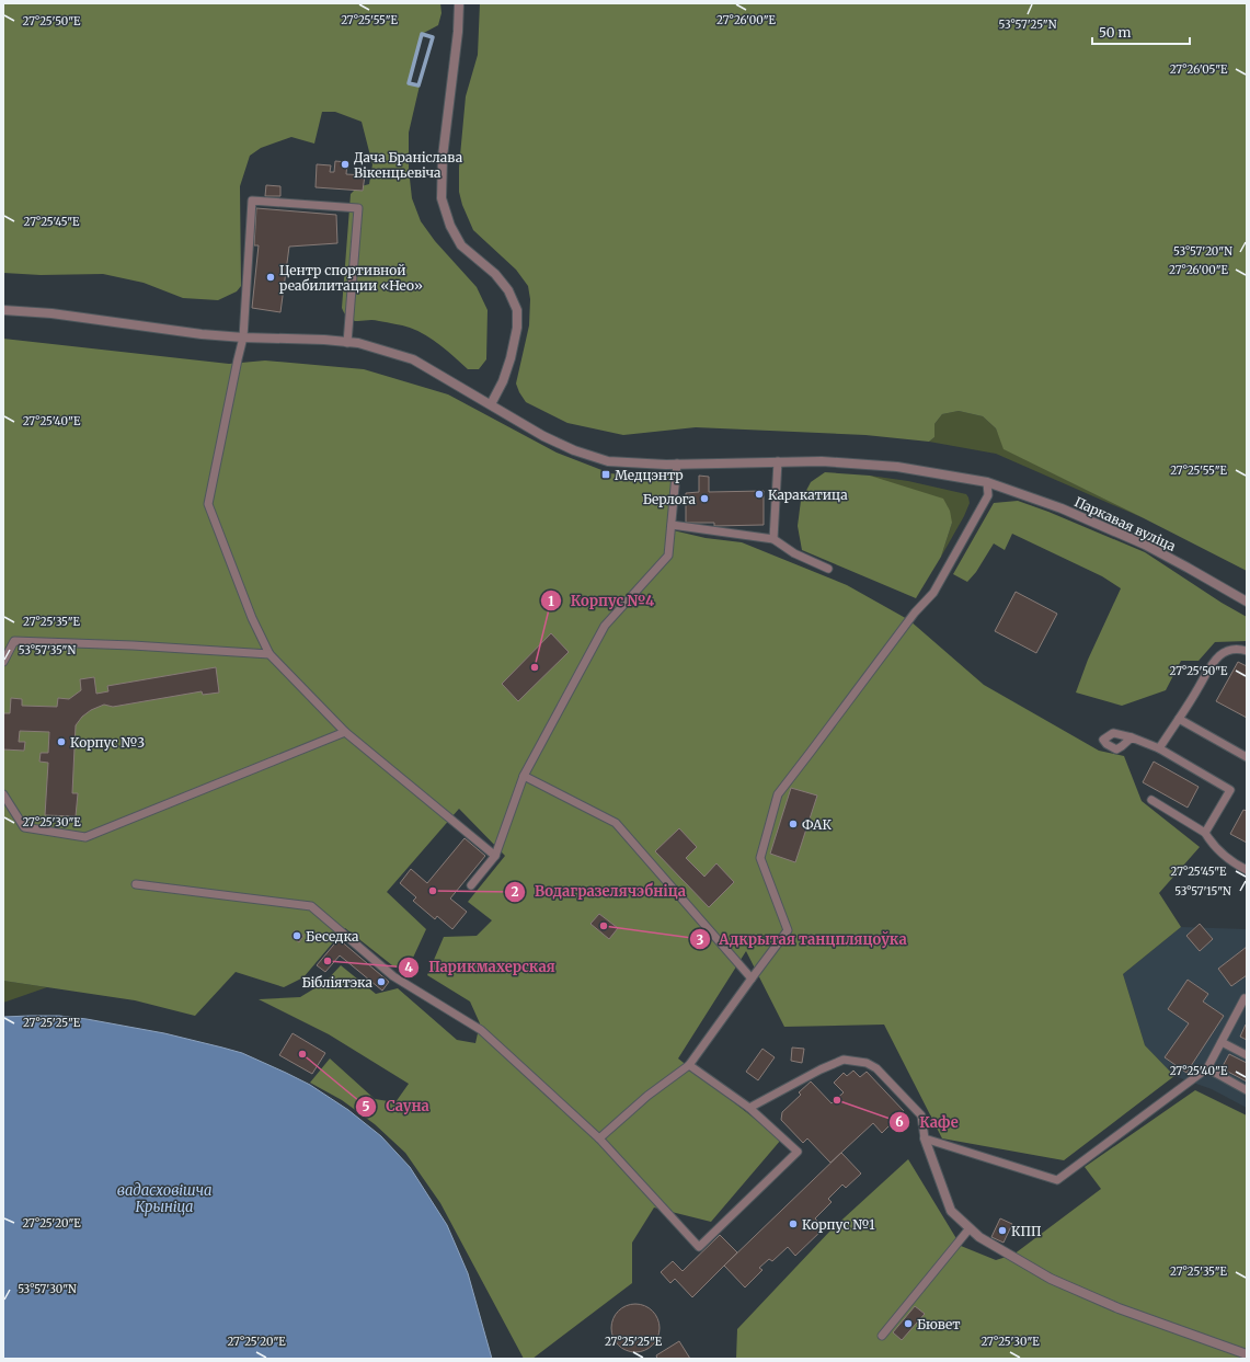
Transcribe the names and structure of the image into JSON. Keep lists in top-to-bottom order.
{
  "streets": {
    "street": ["Паркавая вуліца"]
  },
  "water": ["вадасховішча Крыніца"],
  "places": {
    "other": [
      "Дача Браніслава Вікенцьевіча",
      "Центр спортивной реабилитации «Нео»",
      "Каракатица",
      "Берлога",
      "Корпус №4",
      "Корпус №3",
      "ФАК",
      "Водагразелячэбніца",
      "Адкрытая танцпляцоўка",
      "Беседка",
      "Парикмахерская",
      "Бібліятэка",
      "Сауна",
      "Кафе",
      "Корпус №1",
      "КПП",
      "Бювет"
    ],
    "transit": ["Медцэнтр"]
  },
  "scale_bar": "50 m",
  "coordinates": [
    "27°25'55\"E",
    "27°26'00\"E",
    "27°25'50\"E",
    "53°57'25\"N",
    "27°26'05\"E",
    "27°25'45\"E",
    "53°57'20\"N",
    "27°25'40\"E",
    "27°25'35\"E",
    "53°57'35\"N",
    "27°25'30\"E",
    "53°57'15\"N",
    "27°25'25\"E",
    "27°25'20\"E",
    "53°57'30\"N"
  ]
}
